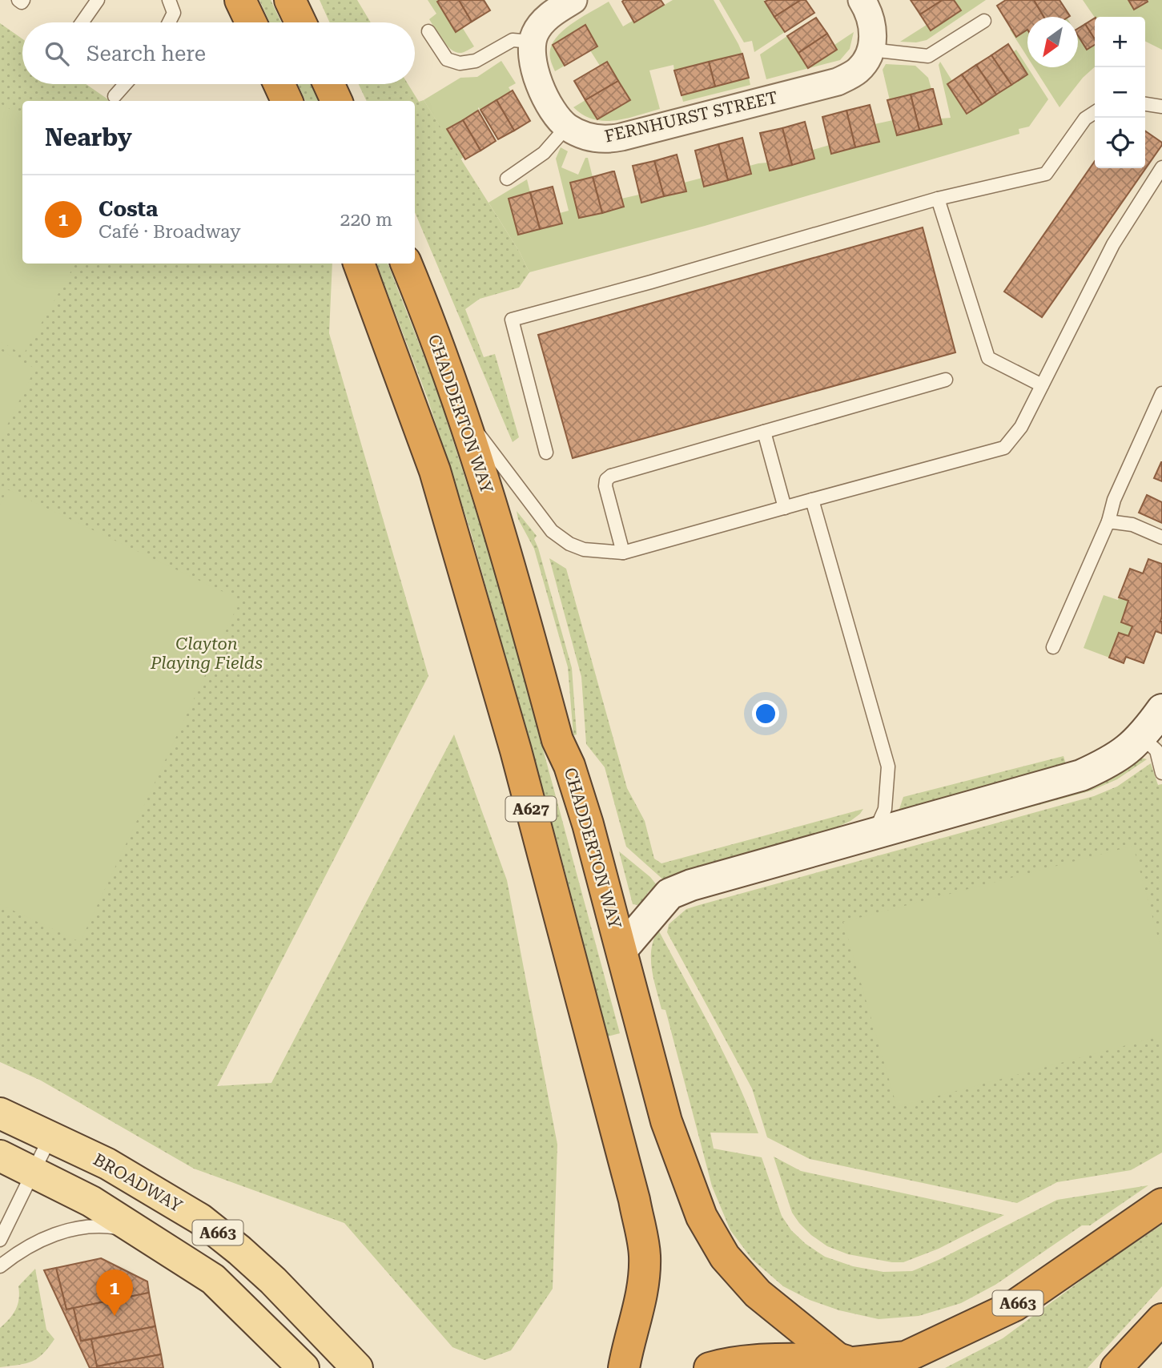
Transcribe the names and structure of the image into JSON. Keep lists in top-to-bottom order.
{
  "streets": {
    "highway": ["CHADDERTON WAY", "A627", "A663"],
    "main road": ["BROADWAY"],
    "street": ["FERNHURST STREET"]
  },
  "crossings": [
    ["CHADDERTON WAY", "A663"]
  ],
  "parks": ["Clayton Playing Fields"],
  "north": "bottom left",
  "page": {
    "map_buttons": ["+", "−"],
    "search": "Search here",
    "heading": "Nearby",
    "list": [
      {
        "mark": "1",
        "name": "Costa",
        "note": "Café · Broadway",
        "value": "220 m"
      }
    ],
    "pins": "1"
  }
}
